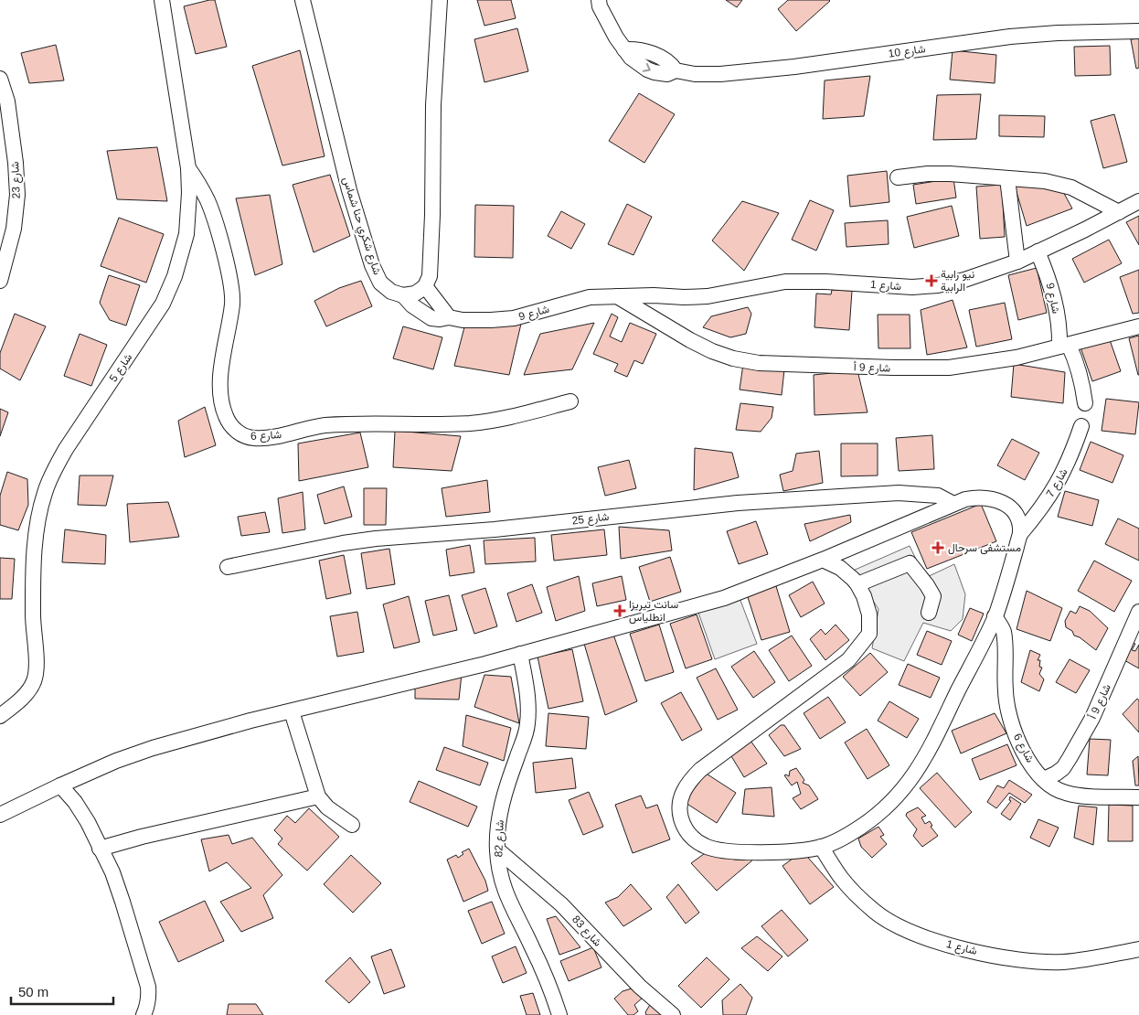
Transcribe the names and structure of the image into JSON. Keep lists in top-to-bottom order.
{
  "streets": {
    "street": [
      "شارع 10",
      "شارع 23",
      "شارع شكري حنا شماس",
      "شارع 1",
      "شارع 9",
      "شارع 5",
      "شارع 9 أ",
      "شارع 6",
      "شارع 7",
      "شارع 25",
      "شارع 82",
      "شارع 83"
    ]
  },
  "crossings": [
    ["شارع شكري حنا شماس", "شارع 9"],
    ["شارع 1", "شارع 9"],
    ["شارع 1", "شارع 9 أ"],
    ["شارع 9", "شارع 9 أ"],
    ["شارع 5", "شارع 6"],
    ["شارع 9 أ", "شارع 6"],
    ["شارع 82", "شارع 83"]
  ],
  "places": {
    "health": ["نيو رابية الرابية", "مستشفى سرحال", "سانت تيريزا انطلياس"]
  },
  "scale_bar": "50 m"
}
